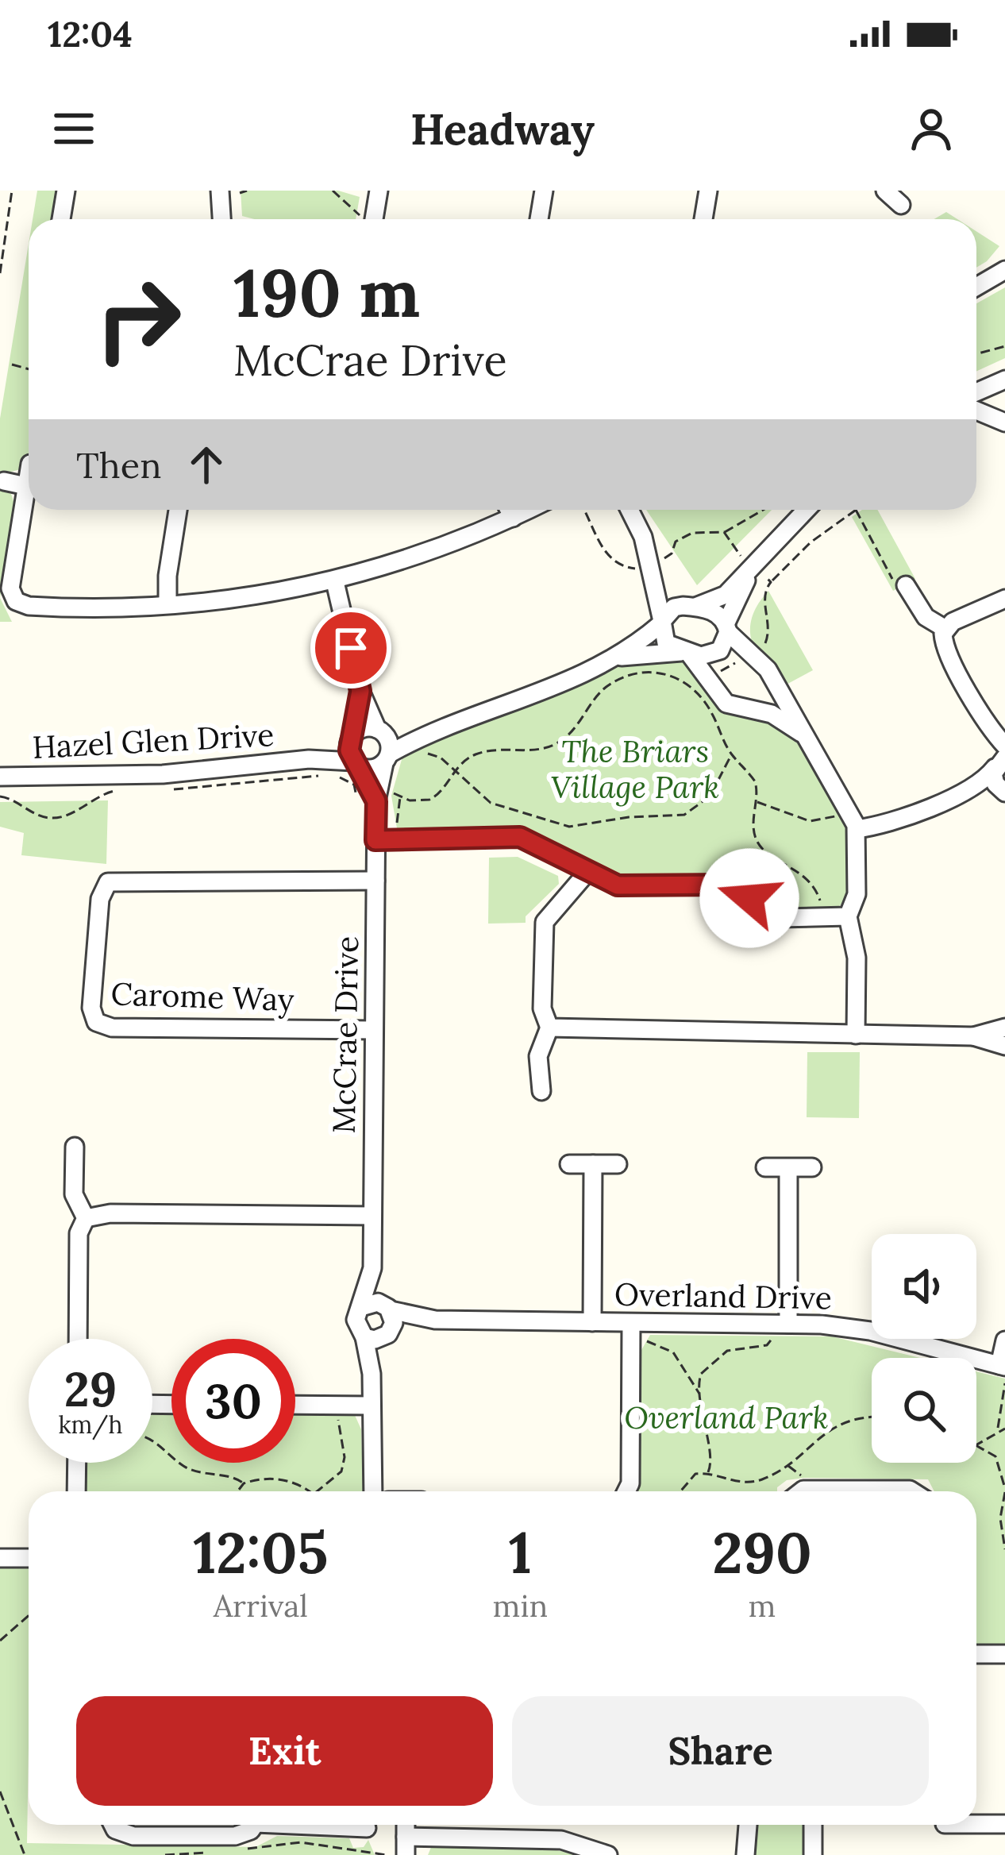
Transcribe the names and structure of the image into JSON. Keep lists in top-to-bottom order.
{
  "streets": {
    "street": [
      "Hazel Glen Drive",
      "Carome Way",
      "McCrae Drive",
      "Overland Drive"
    ]
  },
  "crossings": [
    ["Hazel Glen Drive", "McCrae Drive"],
    ["Carome Way", "McCrae Drive"],
    ["McCrae Drive", "Overland Drive"]
  ],
  "parks": ["The Briars Village Park", "Overland Park"],
  "page": {
    "status": "12:04",
    "header": "Headway",
    "turn": ["190 m", "McCrae Drive"],
    "then": "Then",
    "speed": "29 km/h",
    "limit": "30",
    "eta": [
      "12:05",
      "Arrival",
      "1",
      "min",
      "290",
      "m"
    ],
    "buttons": ["Exit", "Share"]
  }
}
